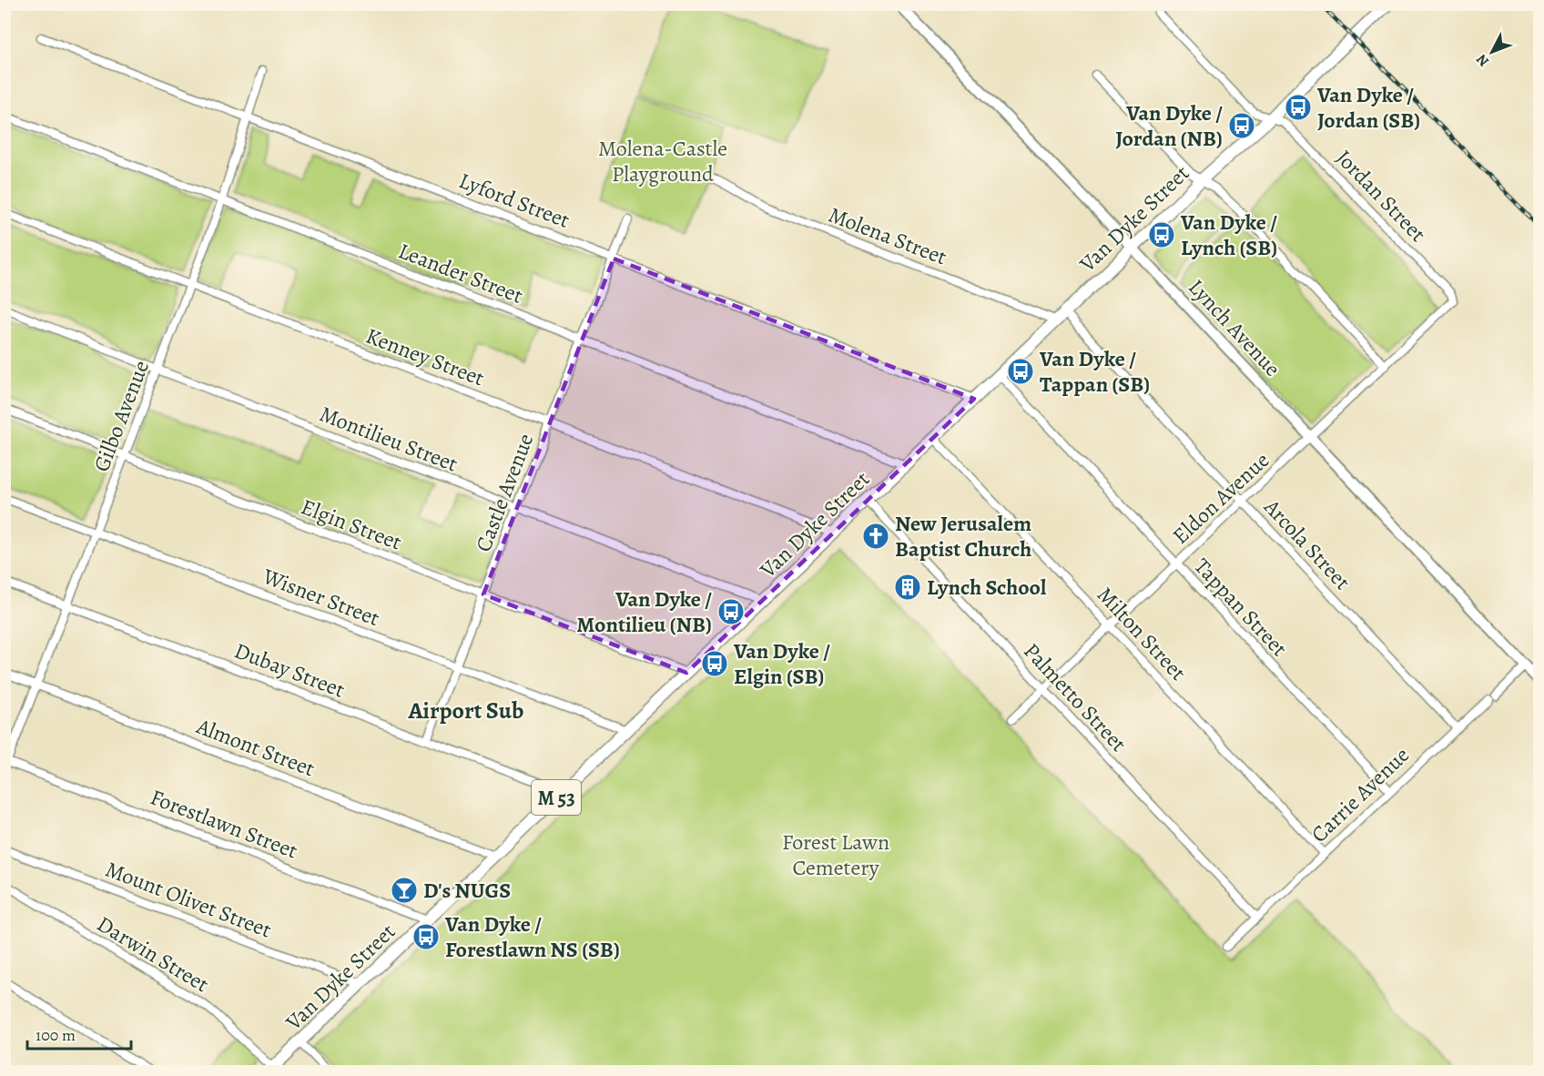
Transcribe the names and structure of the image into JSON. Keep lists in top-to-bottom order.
{
  "streets": {
    "main road": ["Van Dyke Street", "M 53"],
    "street": [
      "Jordan Street",
      "Lyford Street",
      "Molena Street",
      "Leander Street",
      "Lynch Avenue",
      "Kenney Street",
      "Gilbo Avenue",
      "Montilieu Street",
      "Castle Avenue",
      "Eldon Avenue",
      "Elgin Street",
      "Arcola Street",
      "Wisner Street",
      "Tappan Street",
      "Milton Street",
      "Dubay Street",
      "Palmetto Street",
      "Almont Street",
      "Carrie Avenue",
      "Forestlawn Street",
      "Mount Olivet Street",
      "Darwin Street"
    ]
  },
  "crossings": [
    ["Jordan Street", "Van Dyke Street"],
    ["Jordan Street", "Eldon Avenue"],
    ["Lyford Street", "Van Dyke Street"],
    ["Lyford Street", "Gilbo Avenue"],
    ["Lyford Street", "Castle Avenue"],
    ["Van Dyke Street", "Molena Street"],
    ["Van Dyke Street", "Leander Street"],
    ["Van Dyke Street", "Lynch Avenue"],
    ["Van Dyke Street", "Kenney Street"],
    ["Van Dyke Street", "Montilieu Street"],
    ["Van Dyke Street", "Elgin Street"],
    ["Van Dyke Street", "Arcola Street"],
    ["Van Dyke Street", "Wisner Street"],
    ["Van Dyke Street", "Tappan Street"],
    ["Van Dyke Street", "Milton Street"],
    ["Van Dyke Street", "Dubay Street"],
    ["Van Dyke Street", "Palmetto Street"],
    ["Van Dyke Street", "Almont Street"],
    ["Van Dyke Street", "Forestlawn Street"],
    ["Van Dyke Street", "Mount Olivet Street"],
    ["Van Dyke Street", "Darwin Street"],
    ["Molena Street", "Arcola Street"],
    ["Leander Street", "Gilbo Avenue"],
    ["Leander Street", "Castle Avenue"],
    ["Lynch Avenue", "Eldon Avenue"],
    ["Lynch Avenue", "Carrie Avenue"],
    ["Kenney Street", "Gilbo Avenue"],
    ["Kenney Street", "Castle Avenue"],
    ["Gilbo Avenue", "Montilieu Street"],
    ["Gilbo Avenue", "Elgin Street"],
    ["Gilbo Avenue", "Wisner Street"],
    ["Gilbo Avenue", "Dubay Street"],
    ["Gilbo Avenue", "Almont Street"],
    ["Gilbo Avenue", "Forestlawn Street"],
    ["Montilieu Street", "Castle Avenue"],
    ["Castle Avenue", "Elgin Street"],
    ["Castle Avenue", "Wisner Street"],
    ["Castle Avenue", "Dubay Street"],
    ["Eldon Avenue", "Arcola Street"],
    ["Eldon Avenue", "Tappan Street"],
    ["Eldon Avenue", "Milton Street"],
    ["Eldon Avenue", "Palmetto Street"],
    ["Arcola Street", "Carrie Avenue"],
    ["Tappan Street", "Carrie Avenue"],
    ["Milton Street", "Carrie Avenue"],
    ["Palmetto Street", "Carrie Avenue"]
  ],
  "districts": ["Airport Sub"],
  "parks": ["Molena-Castle Playground", "Forest Lawn Cemetery"],
  "places": {
    "bus stop": [
      "Van Dyke / Jordan (SB)",
      "Van Dyke / Jordan (NB)",
      "Van Dyke / Lynch (SB)",
      "Van Dyke / Tappan (SB)",
      "Van Dyke / Montilieu (NB)",
      "Van Dyke / Elgin (SB)",
      "Van Dyke / Forestlawn NS (SB)"
    ],
    "church": ["New Jerusalem Baptist Church"],
    "building": ["Lynch School"],
    "bar": ["D's NUGS"]
  },
  "scale_bar": "100 m",
  "north": "bottom left"
}
